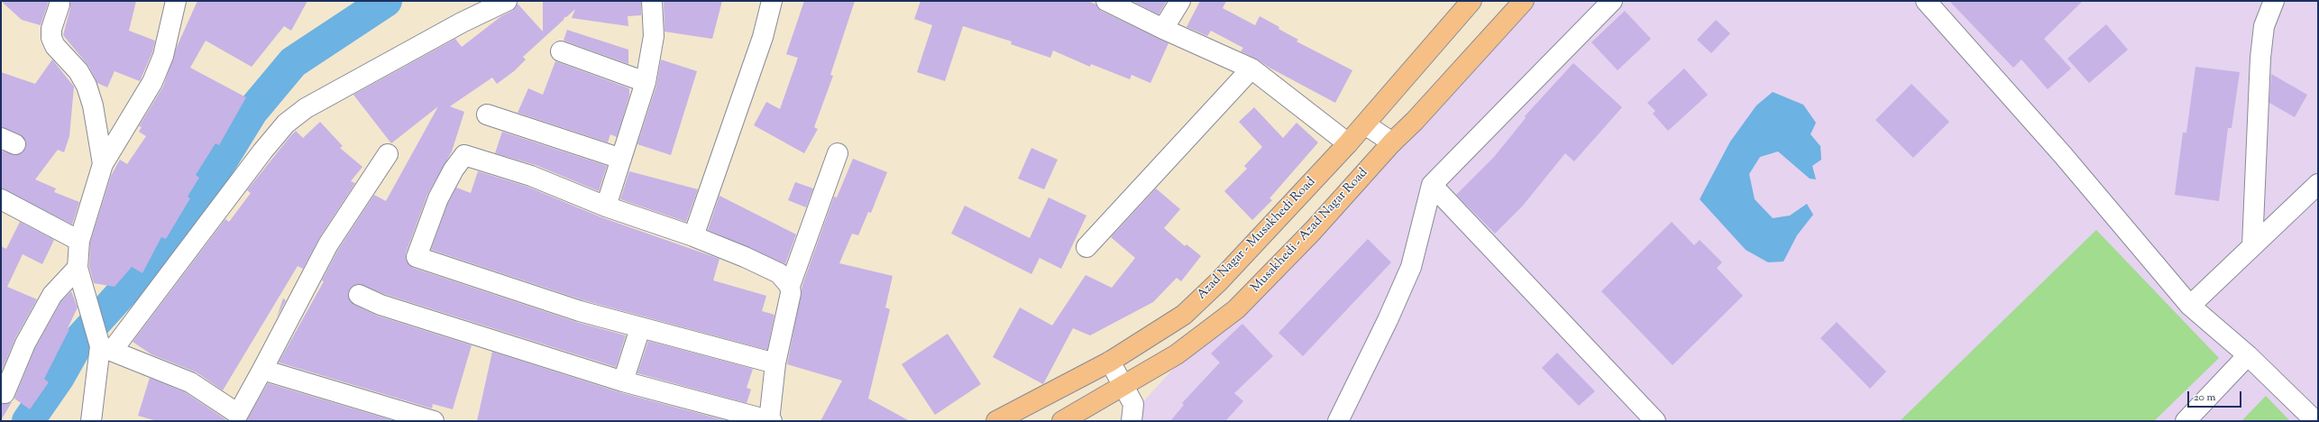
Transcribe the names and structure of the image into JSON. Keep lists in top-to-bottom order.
{
  "streets": {
    "main road": ["Musakhedi - Azad Nagar Road", "Azad Nagar - Musakhedi Road"]
  },
  "scale_bar": "20 m"
}
